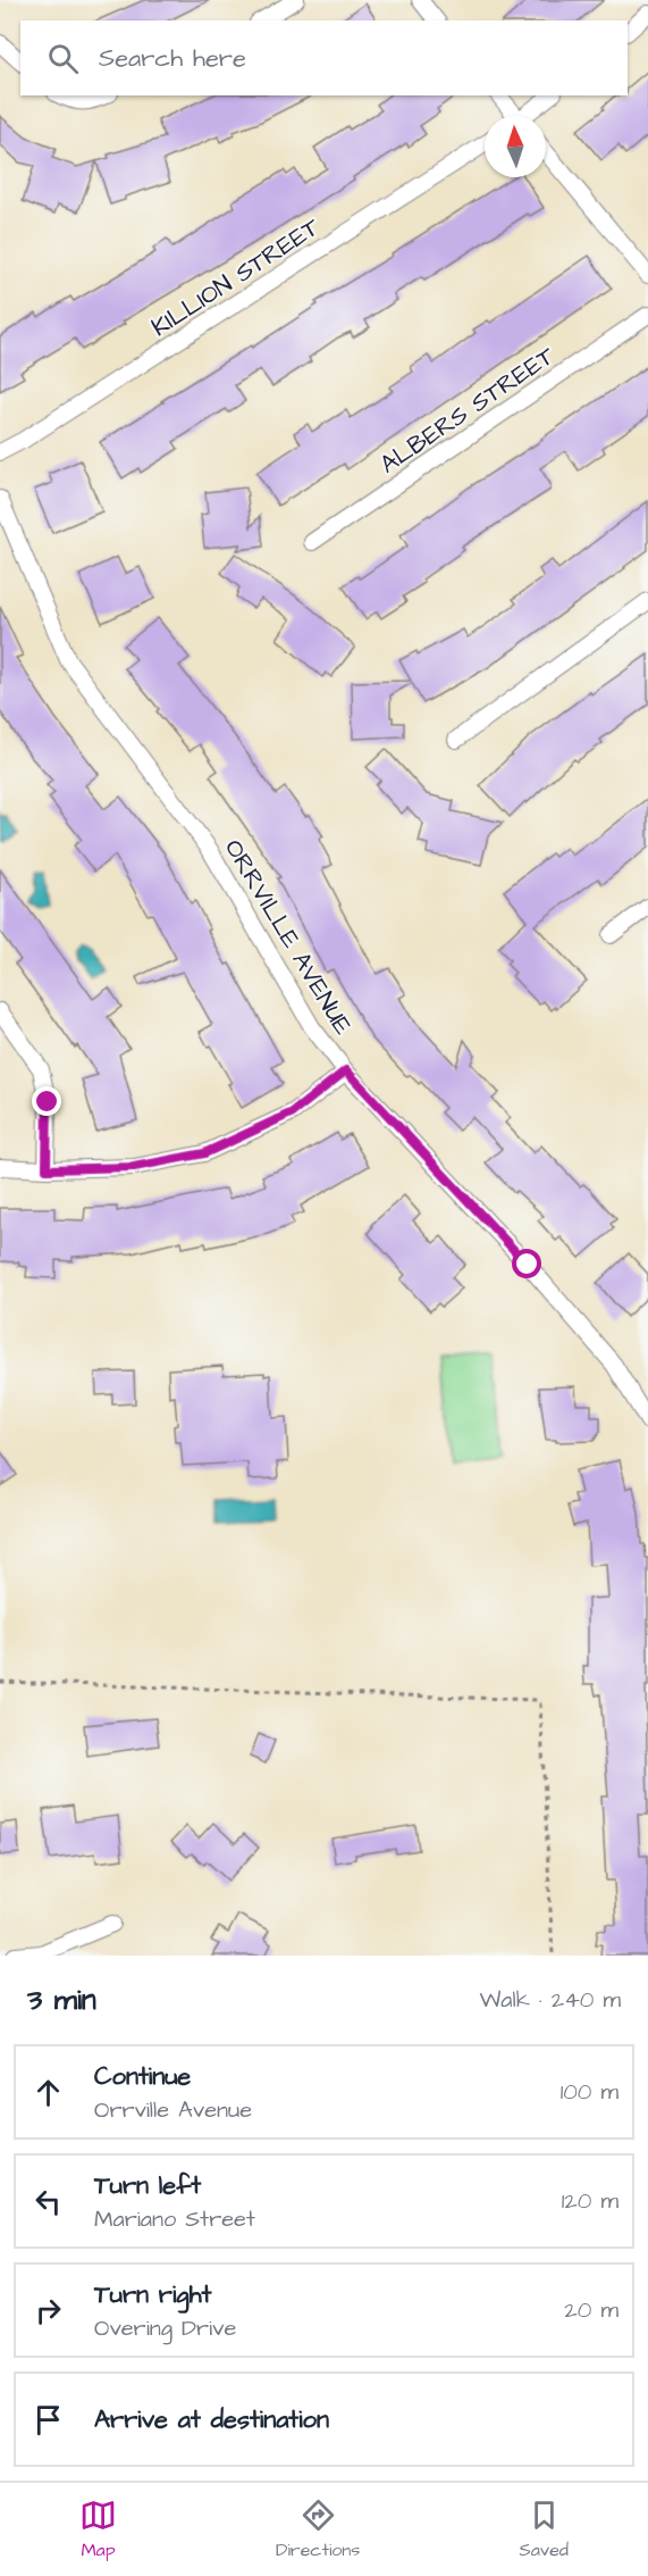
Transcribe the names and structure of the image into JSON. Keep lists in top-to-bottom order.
{
  "streets": {
    "street": ["KILLION STREET", "ALBERS STREET", "ORRVILLE AVENUE"]
  },
  "north": "top",
  "page": {
    "search": "Search here",
    "heading": ["3 min", "Walk · 240 m"],
    "list": [
      ["Continue", "Orrville Avenue", "100 m"],
      ["Turn left", "Mariano Street", "120 m"],
      ["Turn right", "Overing Drive", "20 m"],
      "Arrive at destination"
    ],
    "nav": ["Map", "Directions", "Saved"]
  }
}
